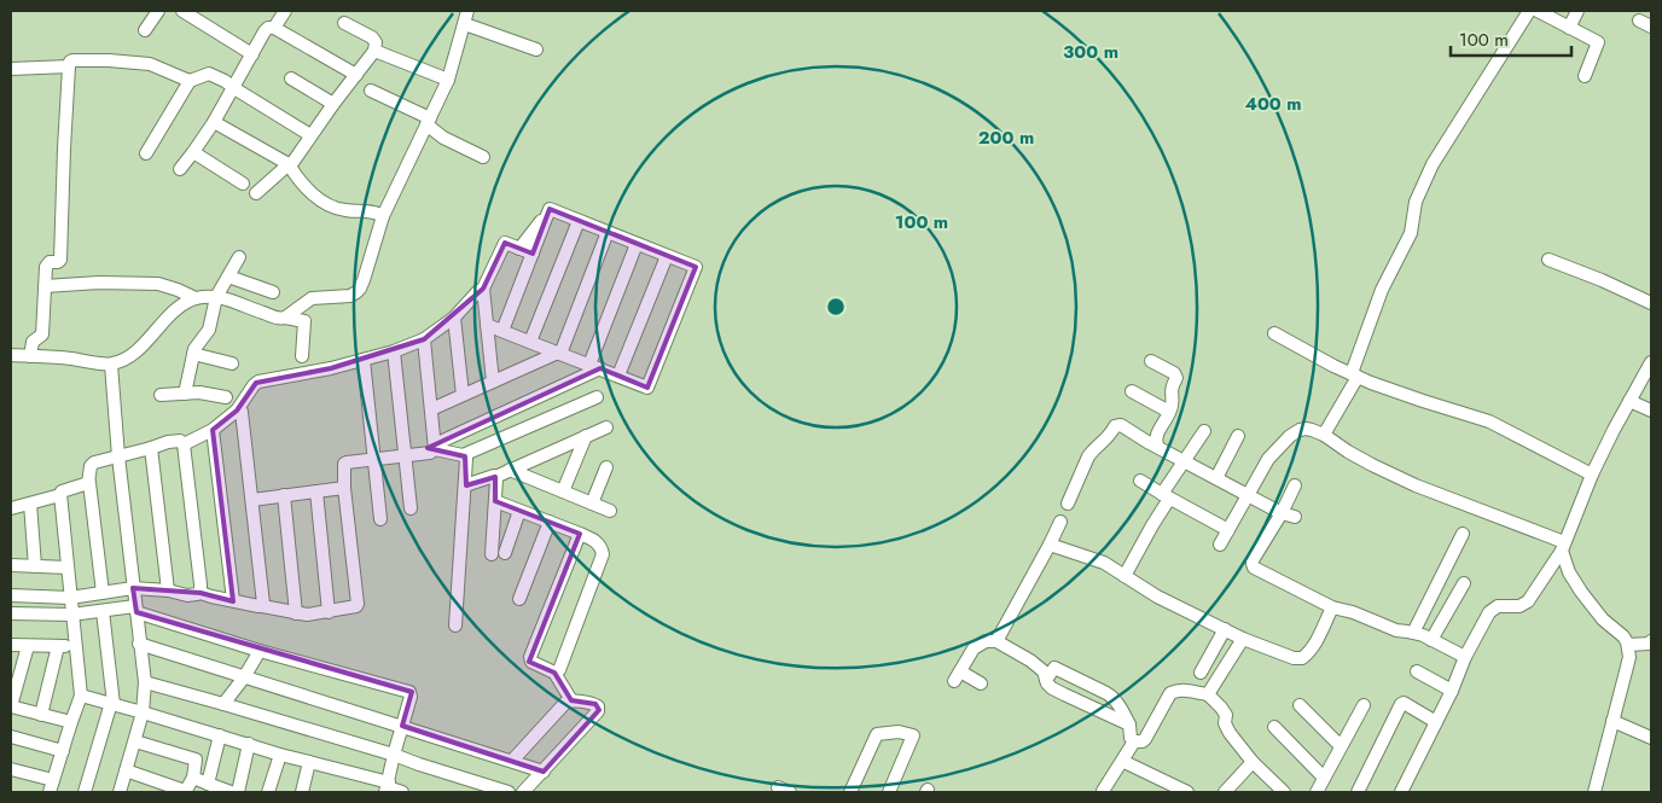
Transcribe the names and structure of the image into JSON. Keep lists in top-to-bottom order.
{
  "scale_bar": "100 m",
  "rings": [
    "300 m",
    "400 m",
    "200 m",
    "100 m"
  ]
}
